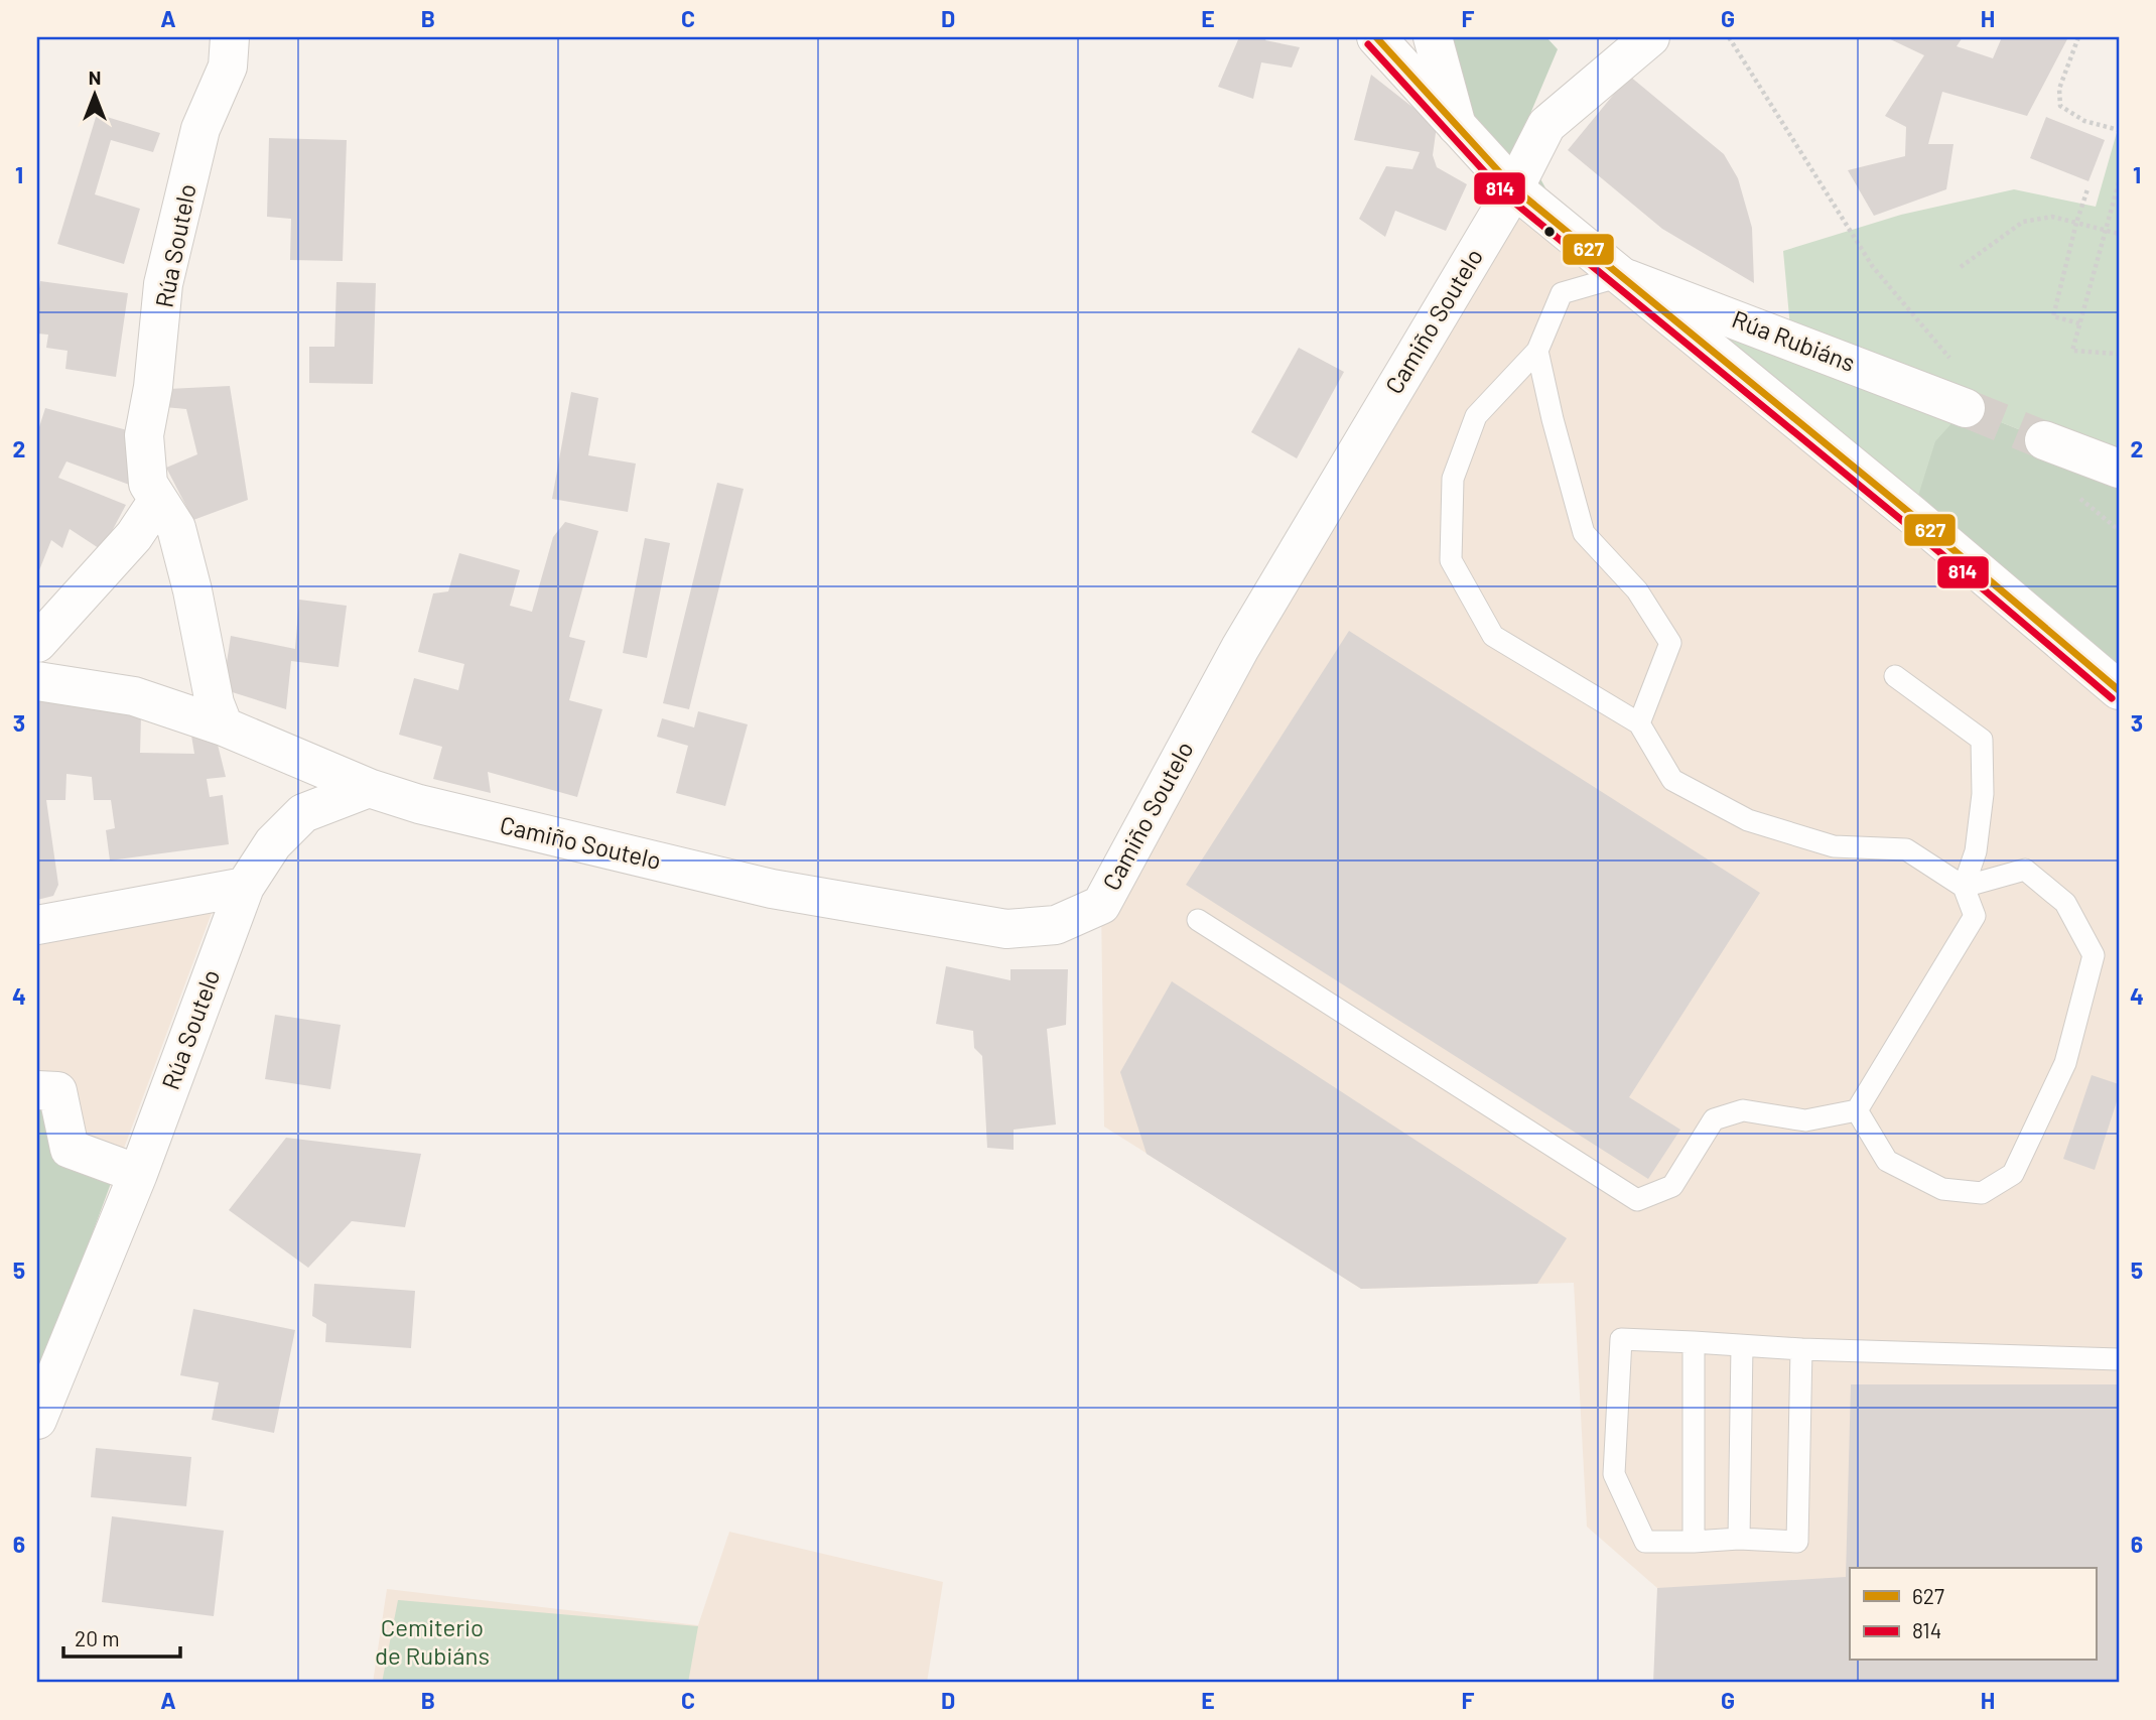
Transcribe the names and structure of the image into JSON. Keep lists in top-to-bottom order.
{
  "streets": {
    "street": ["Rúa Soutelo", "Camiño Soutelo", "Rúa Rubiáns"]
  },
  "crossings": [
    ["Rúa Soutelo", "Camiño Soutelo"]
  ],
  "parks": ["Cemiterio de Rubiáns"],
  "lines": ["transit line 627", "transit line 814"],
  "legend": ["627", "814"],
  "scale_bar": "20 m",
  "north": "top",
  "grid": {
    "columns": [
      "A",
      "B",
      "C",
      "D",
      "E",
      "F",
      "G",
      "H"
    ],
    "rows": [
      "1",
      "2",
      "3",
      "4",
      "5",
      "6"
    ]
  }
}
